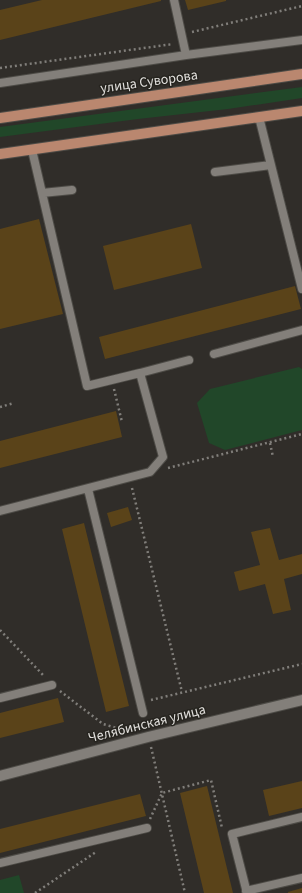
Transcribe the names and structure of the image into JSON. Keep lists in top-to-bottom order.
{
  "streets": {
    "main road": ["улица Суворова"],
    "street": ["Челябинская улица"]
  }
}
